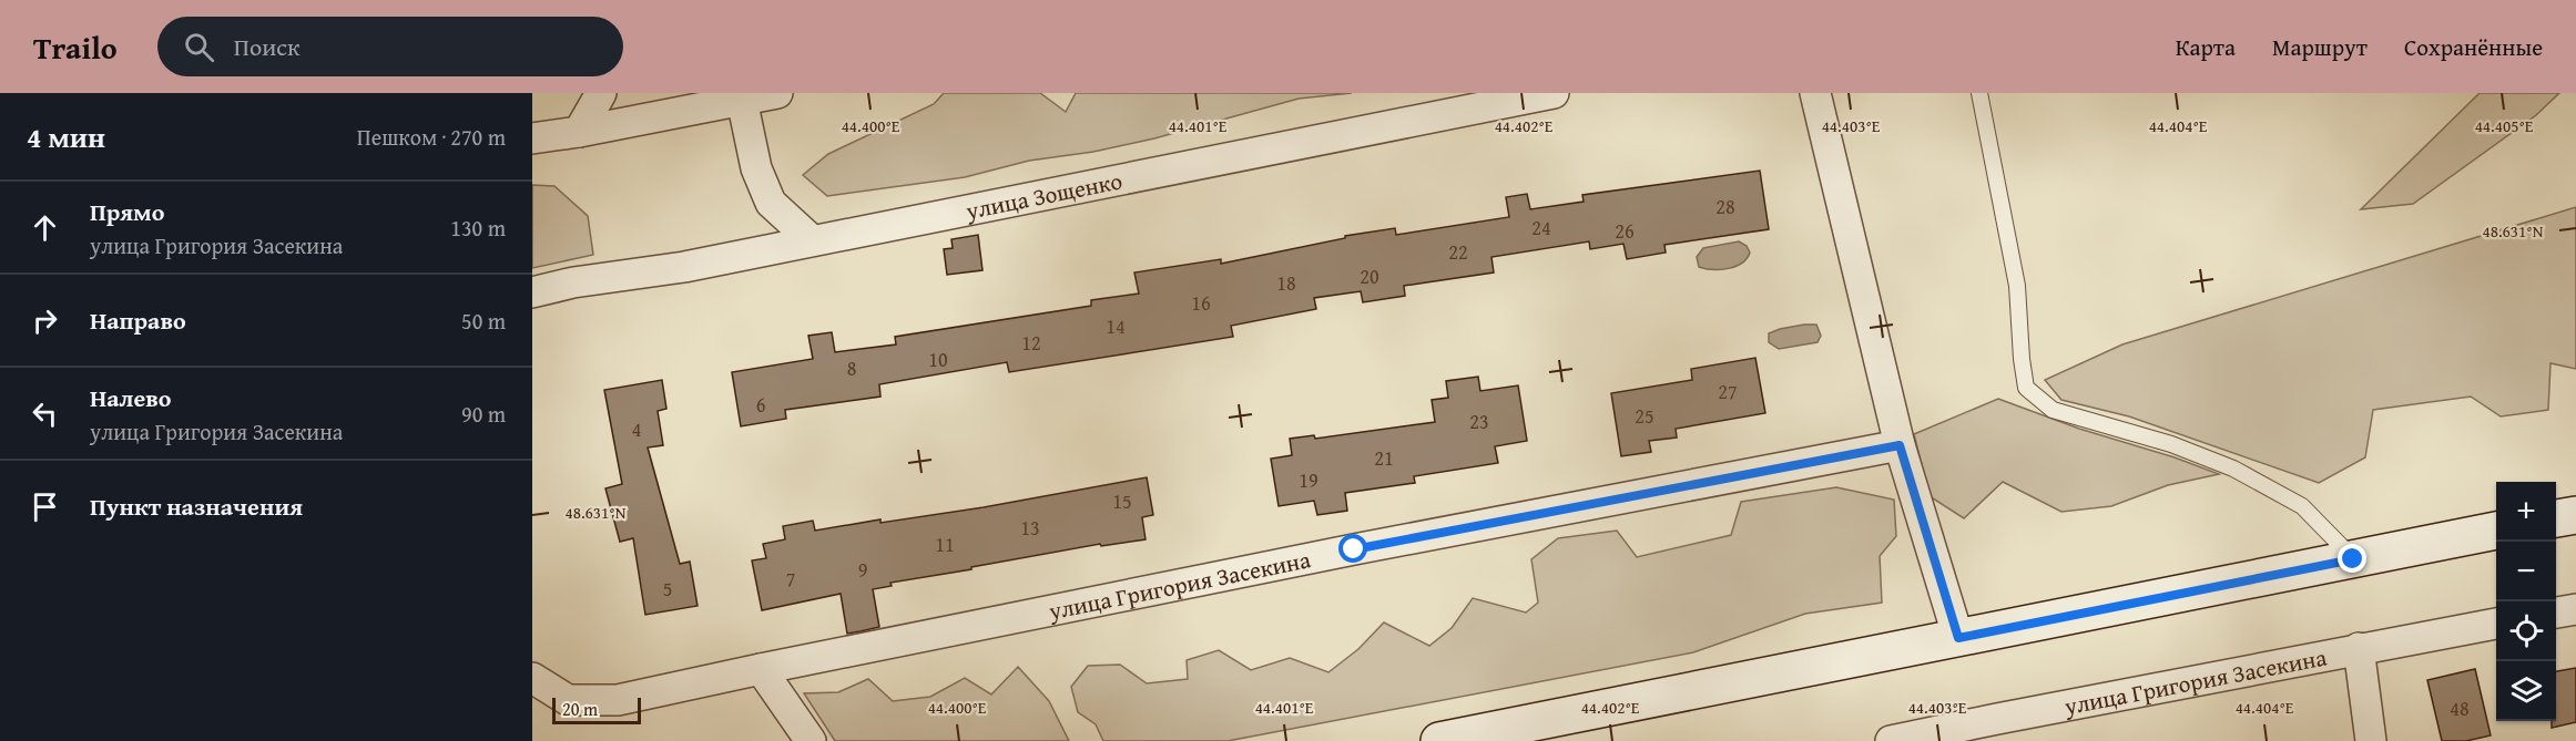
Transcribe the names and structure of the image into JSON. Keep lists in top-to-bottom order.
{
  "streets": {
    "street": ["улица Зощенко", "улица Григория Засекина"]
  },
  "house_numbers": [
    "28",
    "24",
    "26",
    "22",
    "20",
    "18",
    "16",
    "14",
    "12",
    "10",
    "8",
    "27",
    "6",
    "25",
    "23",
    "4",
    "21",
    "19",
    "15",
    "13",
    "11",
    "9",
    "7",
    "5",
    "48"
  ],
  "scale_bar": "20 m",
  "page": {
    "header": "Trailo",
    "search": "Поиск",
    "nav": ["Карта", "Маршрут", "Сохранённые"],
    "heading": ["4 мин", "Пешком · 270 m"],
    "list": [
      ["Прямо", "улица Григория Засекина", "130 m"],
      ["Направо", "50 m"],
      ["Налево", "улица Григория Засекина", "90 m"],
      "Пункт назначения"
    ],
    "map_buttons": ["+", "−"],
    "scale": "20 m"
  },
  "coordinates": [
    "44.400°E",
    "44.401°E",
    "44.402°E",
    "44.403°E",
    "44.404°E",
    "44.405°E",
    "48.631°N"
  ]
}
